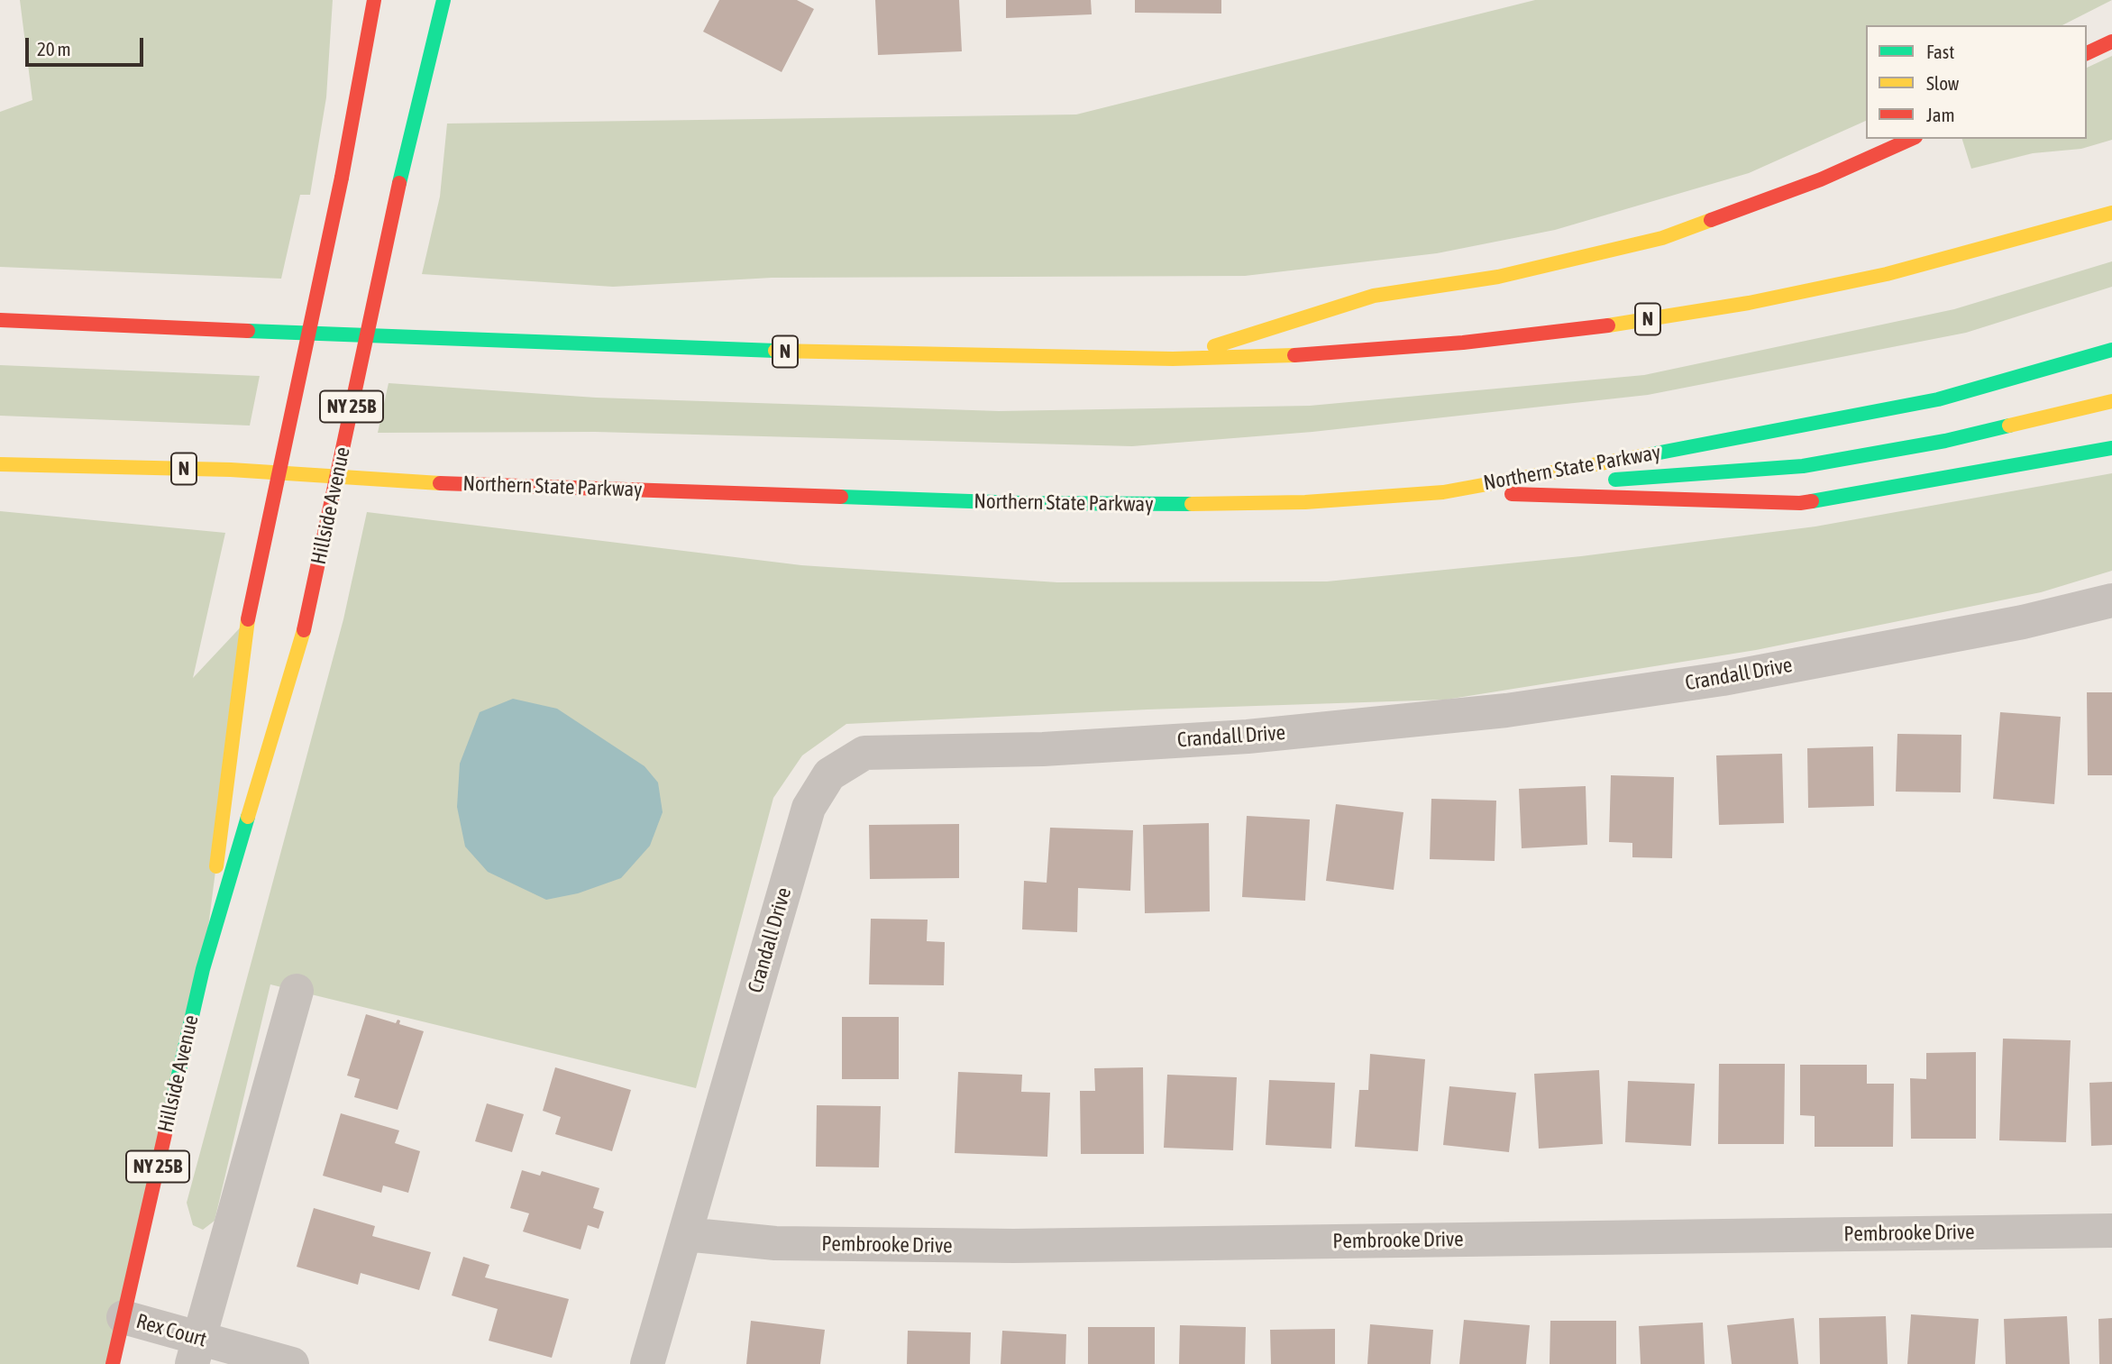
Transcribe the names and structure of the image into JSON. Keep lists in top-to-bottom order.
{
  "streets": {
    "main road": [
      "N",
      "NY 25B",
      "Northern State Parkway",
      "Hillside Avenue"
    ],
    "street": ["Crandall Drive", "Pembrooke Drive", "Rex Court"]
  },
  "crossings": [
    ["Hillside Avenue", "Rex Court"],
    ["Crandall Drive", "Pembrooke Drive"]
  ],
  "legend": ["Fast", "Slow", "Jam"],
  "scale_bar": "20 m"
}
